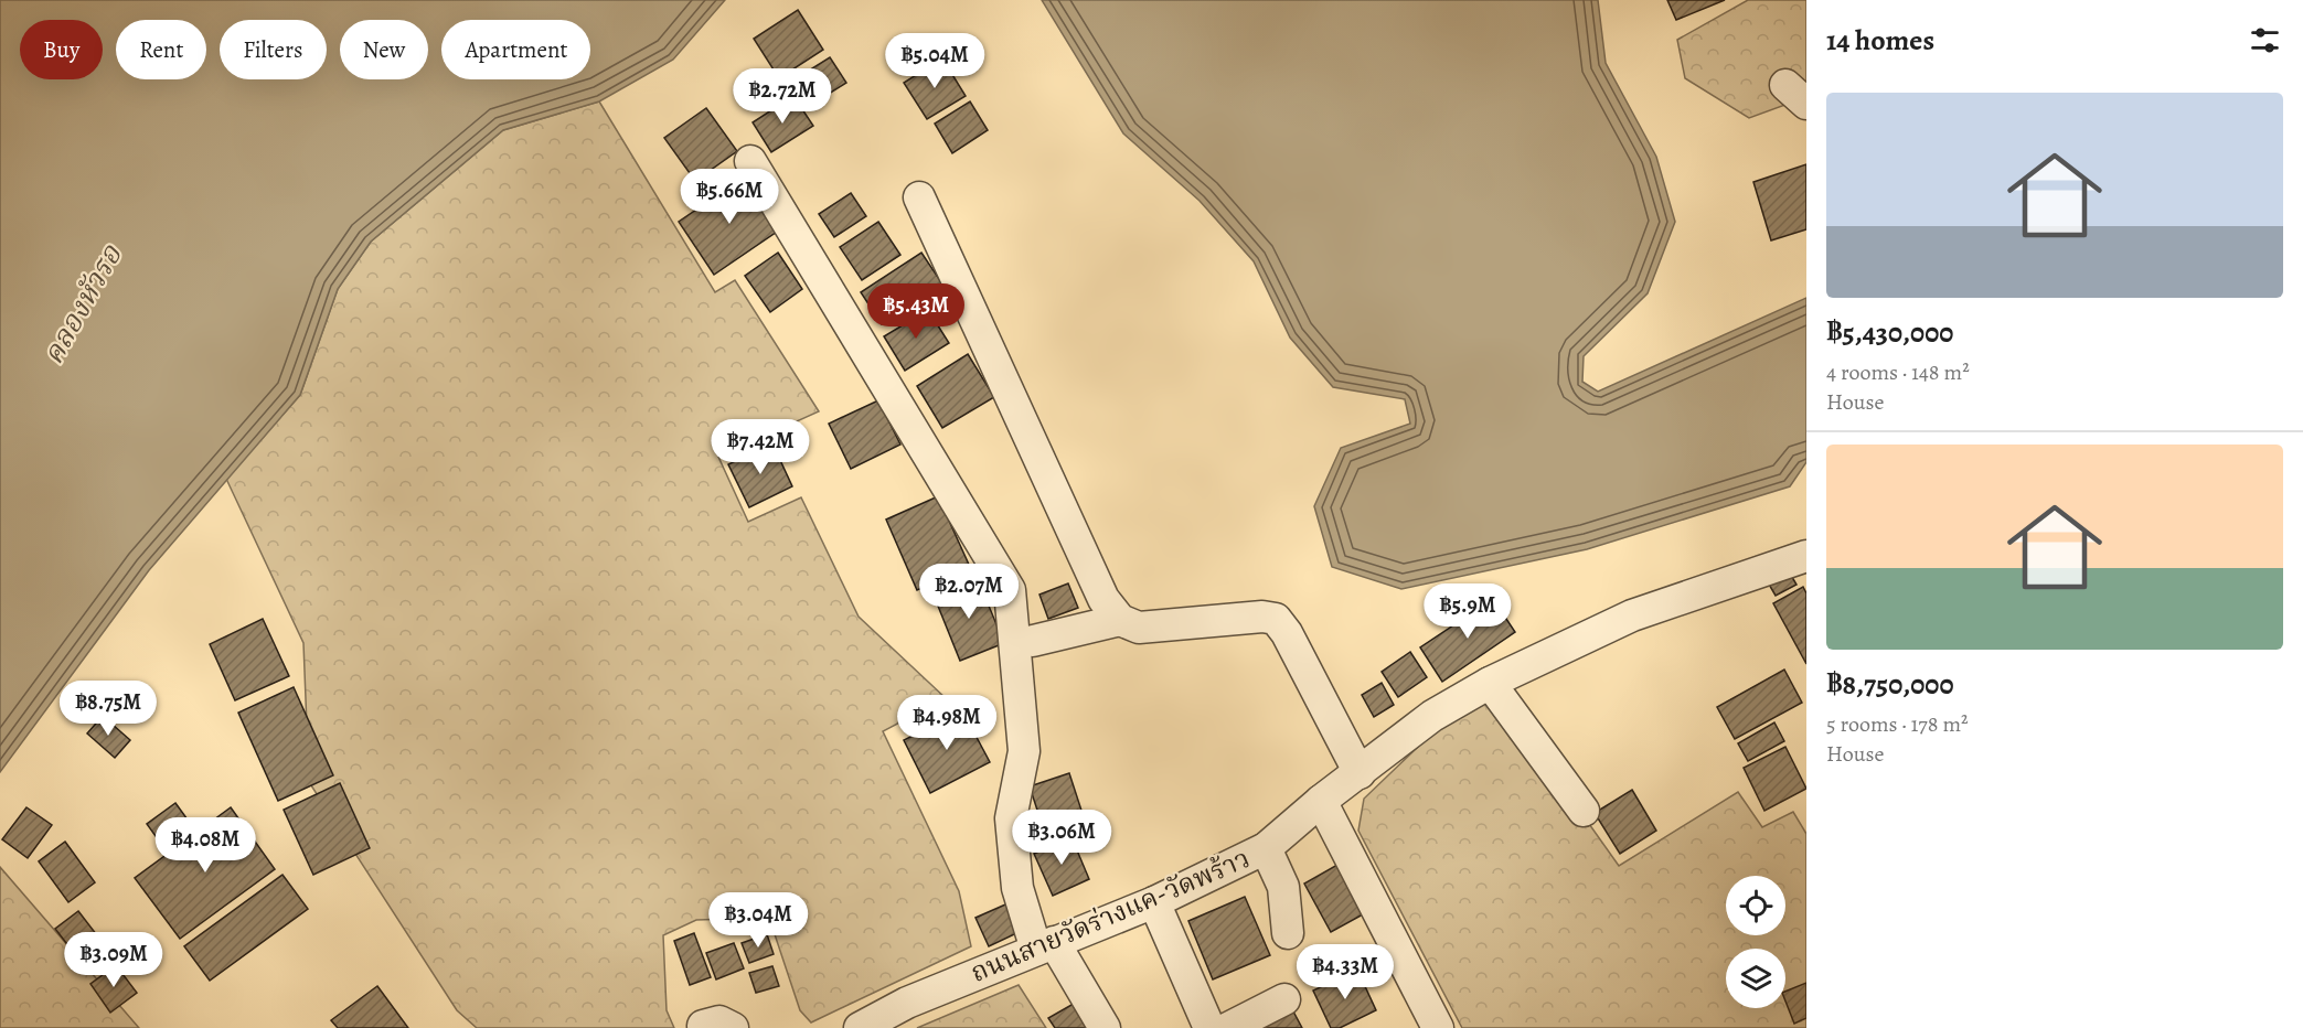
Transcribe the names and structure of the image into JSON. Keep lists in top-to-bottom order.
{
  "streets": {
    "street": ["ถนนสายวัดร่างแค-วัดพร้าว"]
  },
  "water": ["คลองหัวรอ"],
  "page": {
    "heading": "14 homes",
    "chip": [
      "Buy",
      "Rent",
      "Filters",
      "New",
      "Apartment"
    ],
    "price": [
      "฿5.04M",
      "฿2.72M",
      "฿5.66M",
      "฿5.43M",
      "฿7.42M",
      "฿2.07M",
      "฿5.9M",
      "฿8.75M",
      "฿4.98M",
      "฿3.06M",
      "฿4.08M",
      "฿3.04M",
      "฿3.09M",
      "฿4.33M"
    ],
    "list": [
      {
        "name": "฿5,430,000",
        "note": "4 rooms · 148 m² · House"
      },
      {
        "name": "฿8,750,000",
        "note": "5 rooms · 178 m² · House"
      }
    ]
  }
}
